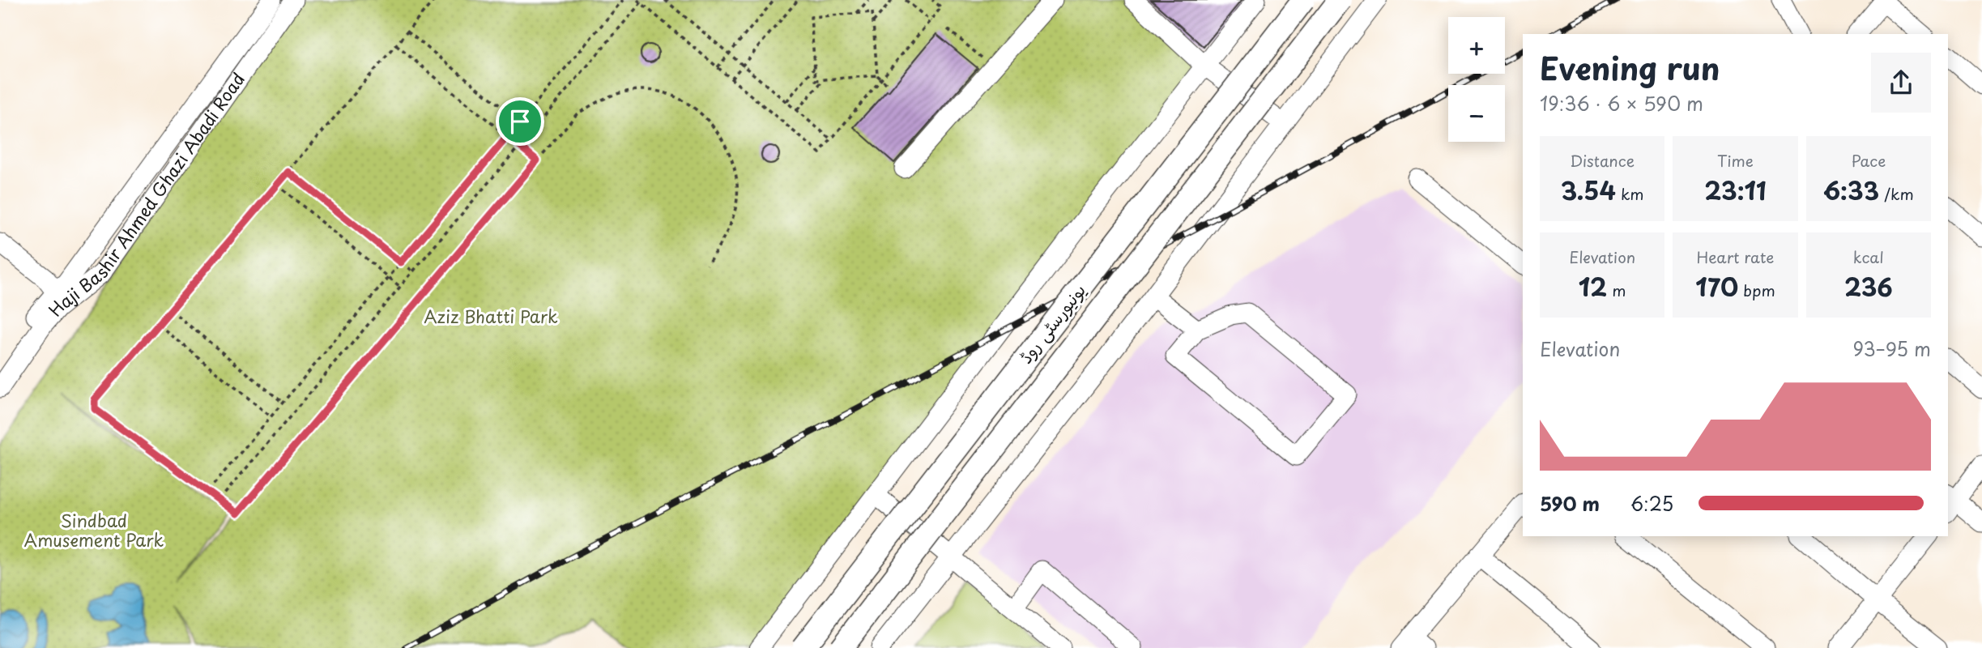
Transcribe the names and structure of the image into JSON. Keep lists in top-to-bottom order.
{
  "streets": {
    "main road": ["یونیورسٹی روڈ"],
    "street": ["Haji Bashir Ahmed Ghazi Abadi Road"]
  },
  "parks": ["Aziz Bhatti Park", "Sindbad Amusement Park"],
  "page": {
    "map_buttons": ["+", "−"],
    "heading": ["Evening run", "19:36 · 6 × 590 m"],
    "stats": [
      ["Distance", "3.54 km"],
      ["Time", "23:11"],
      ["Pace", "6:33 /km"],
      ["Elevation", "12 m"],
      ["Heart rate", "170 bpm"],
      ["kcal", "236"]
    ],
    "chart": ["Elevation", "93–95 m"],
    "list": [
      {
        "name": "590 m",
        "note": "6:25"
      }
    ]
  }
}
